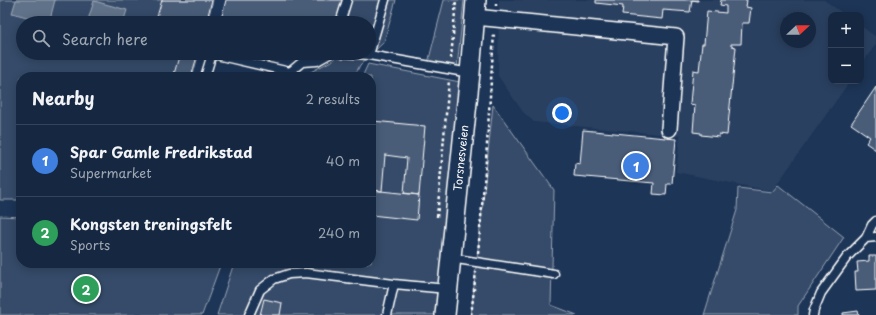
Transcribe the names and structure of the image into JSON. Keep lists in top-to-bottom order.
{
  "streets": {
    "street": ["Torsnesveien"]
  },
  "north": "right",
  "page": {
    "map_buttons": ["+", "−"],
    "search": "Search here",
    "heading": ["Nearby", "2 results"],
    "list": [
      {
        "mark": "1",
        "name": "Spar Gamle Fredrikstad",
        "note": "Supermarket",
        "value": "40 m"
      },
      {
        "mark": "2",
        "name": "Kongsten treningsfelt",
        "note": "Sports",
        "value": "240 m"
      }
    ],
    "pins": ["1", "2"]
  }
}
